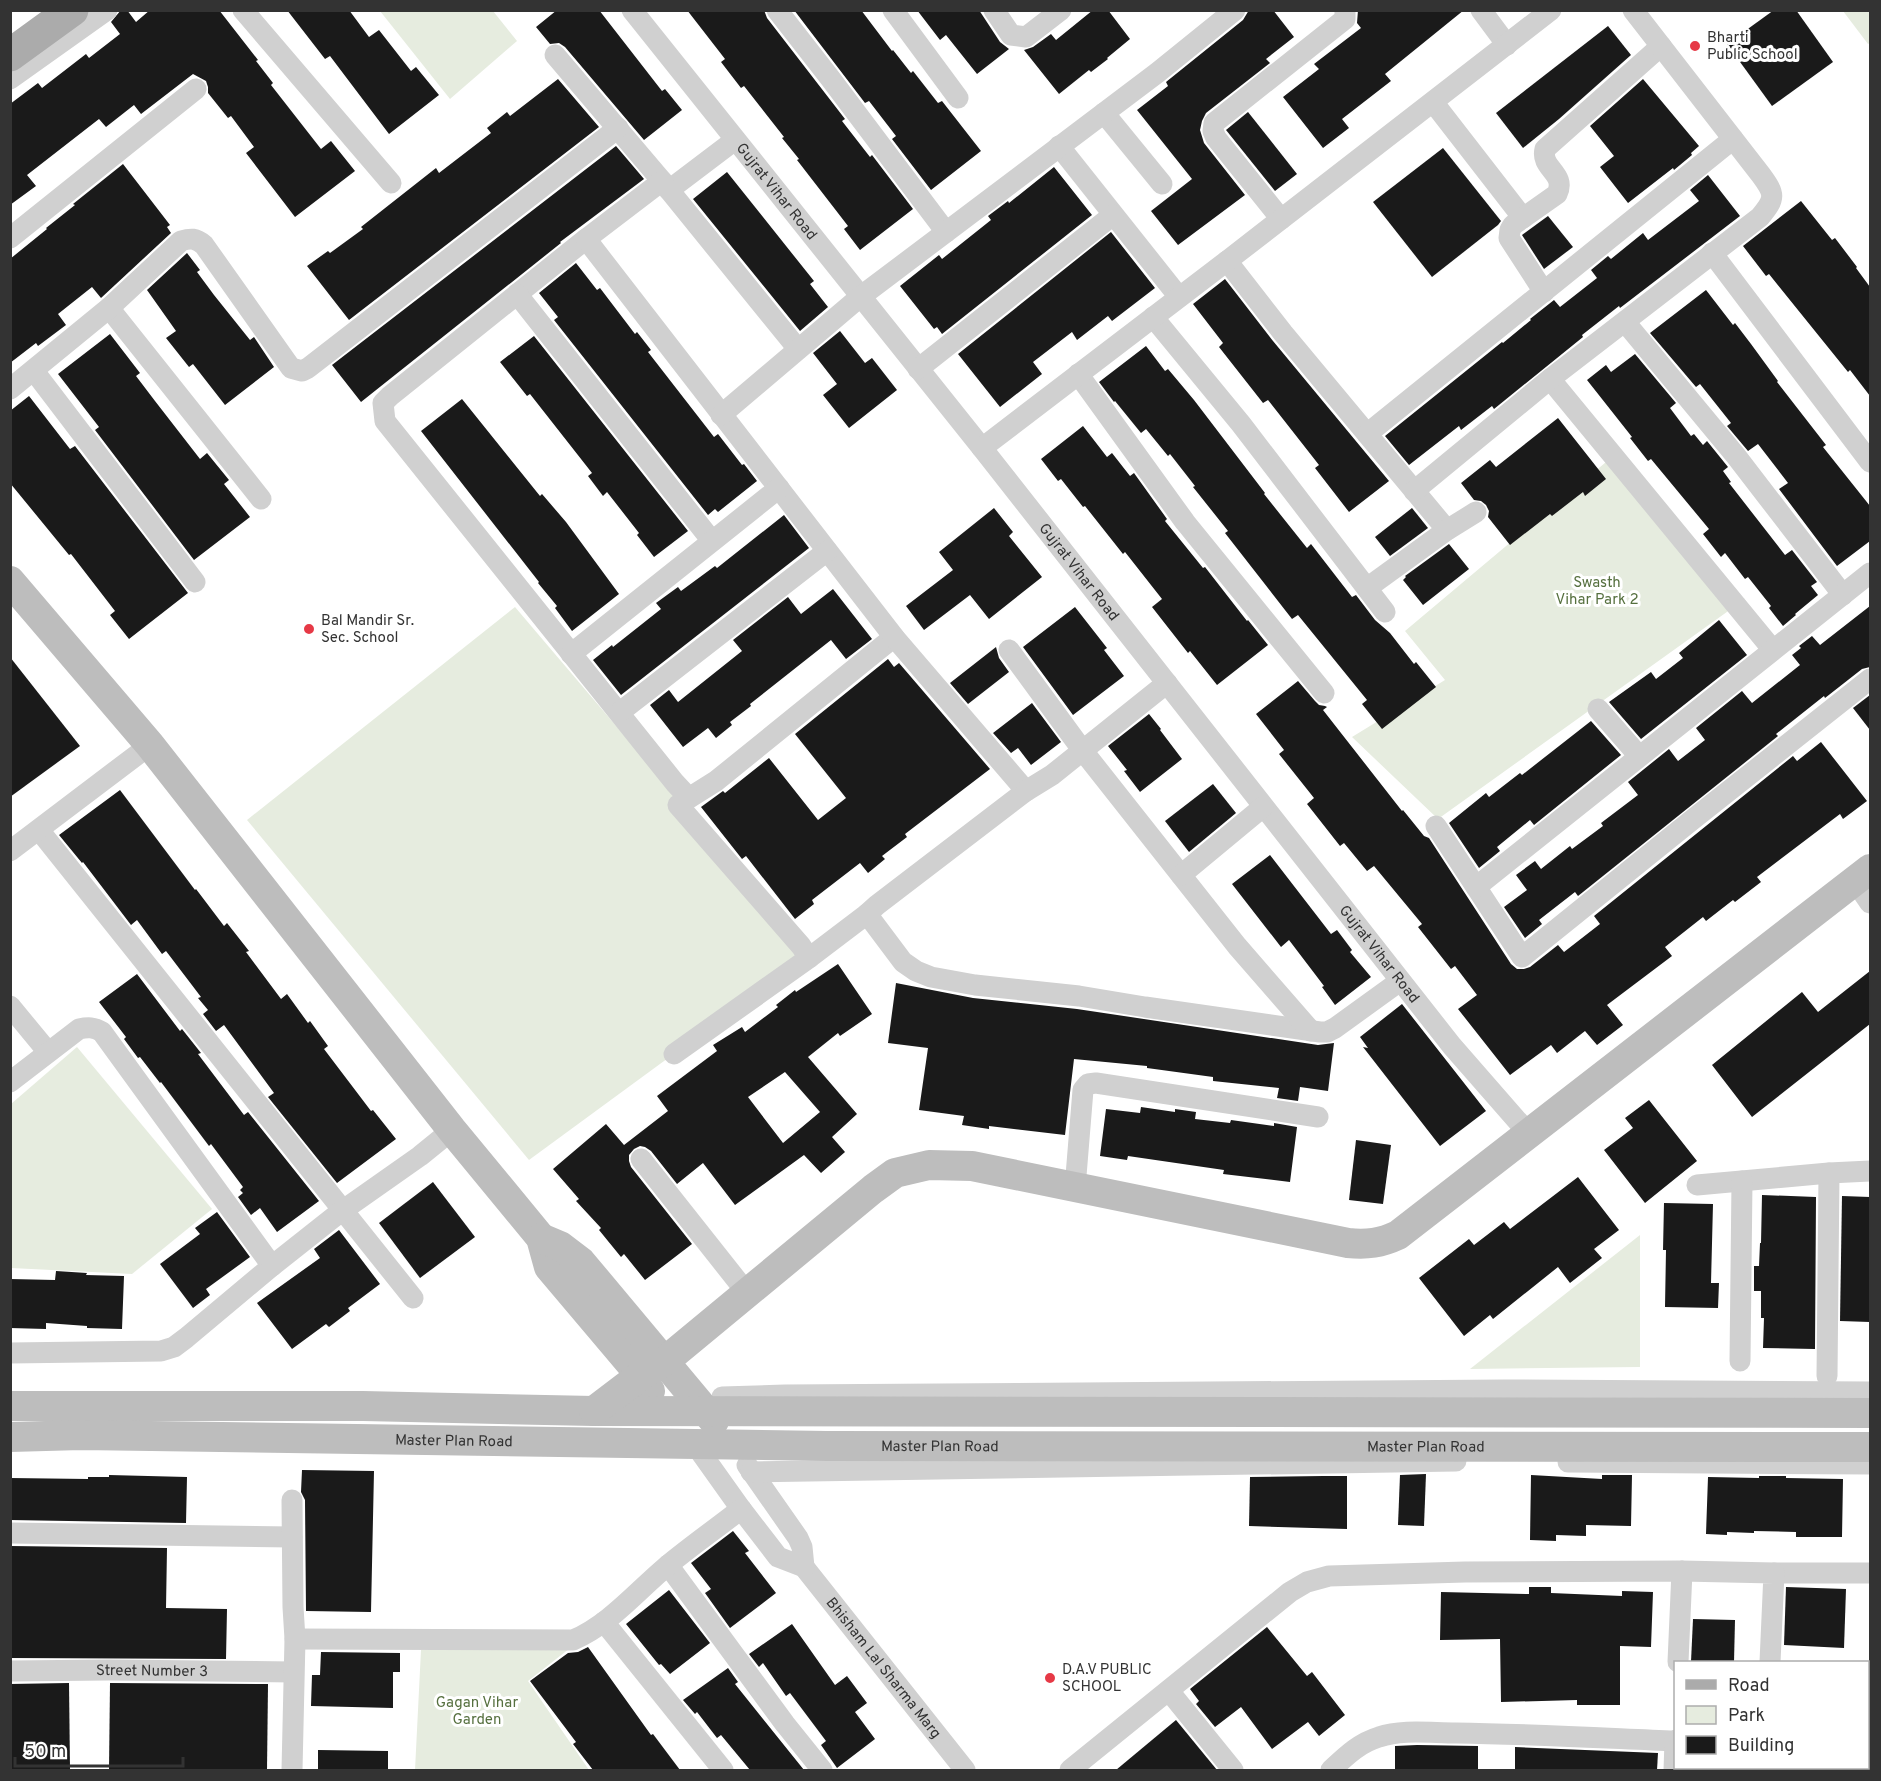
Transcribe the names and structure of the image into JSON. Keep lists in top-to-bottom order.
{
  "streets": {
    "main road": ["Master Plan Road"],
    "street": ["Gujrat Vihar Road", "Bhisham Lal Sharma Marg", "Street Number 3"]
  },
  "crossings": [
    ["Master Plan Road", "Bhisham Lal Sharma Marg"]
  ],
  "parks": ["Swasth Vihar Park 2", "Gagan Vihar Garden"],
  "places": ["Bharti Public School", "Bal Mandir Sr. Sec. School", "D.A.V PUBLIC SCHOOL"],
  "legend": ["Road", "Park", "Building"],
  "scale_bar": "50 m"
}
